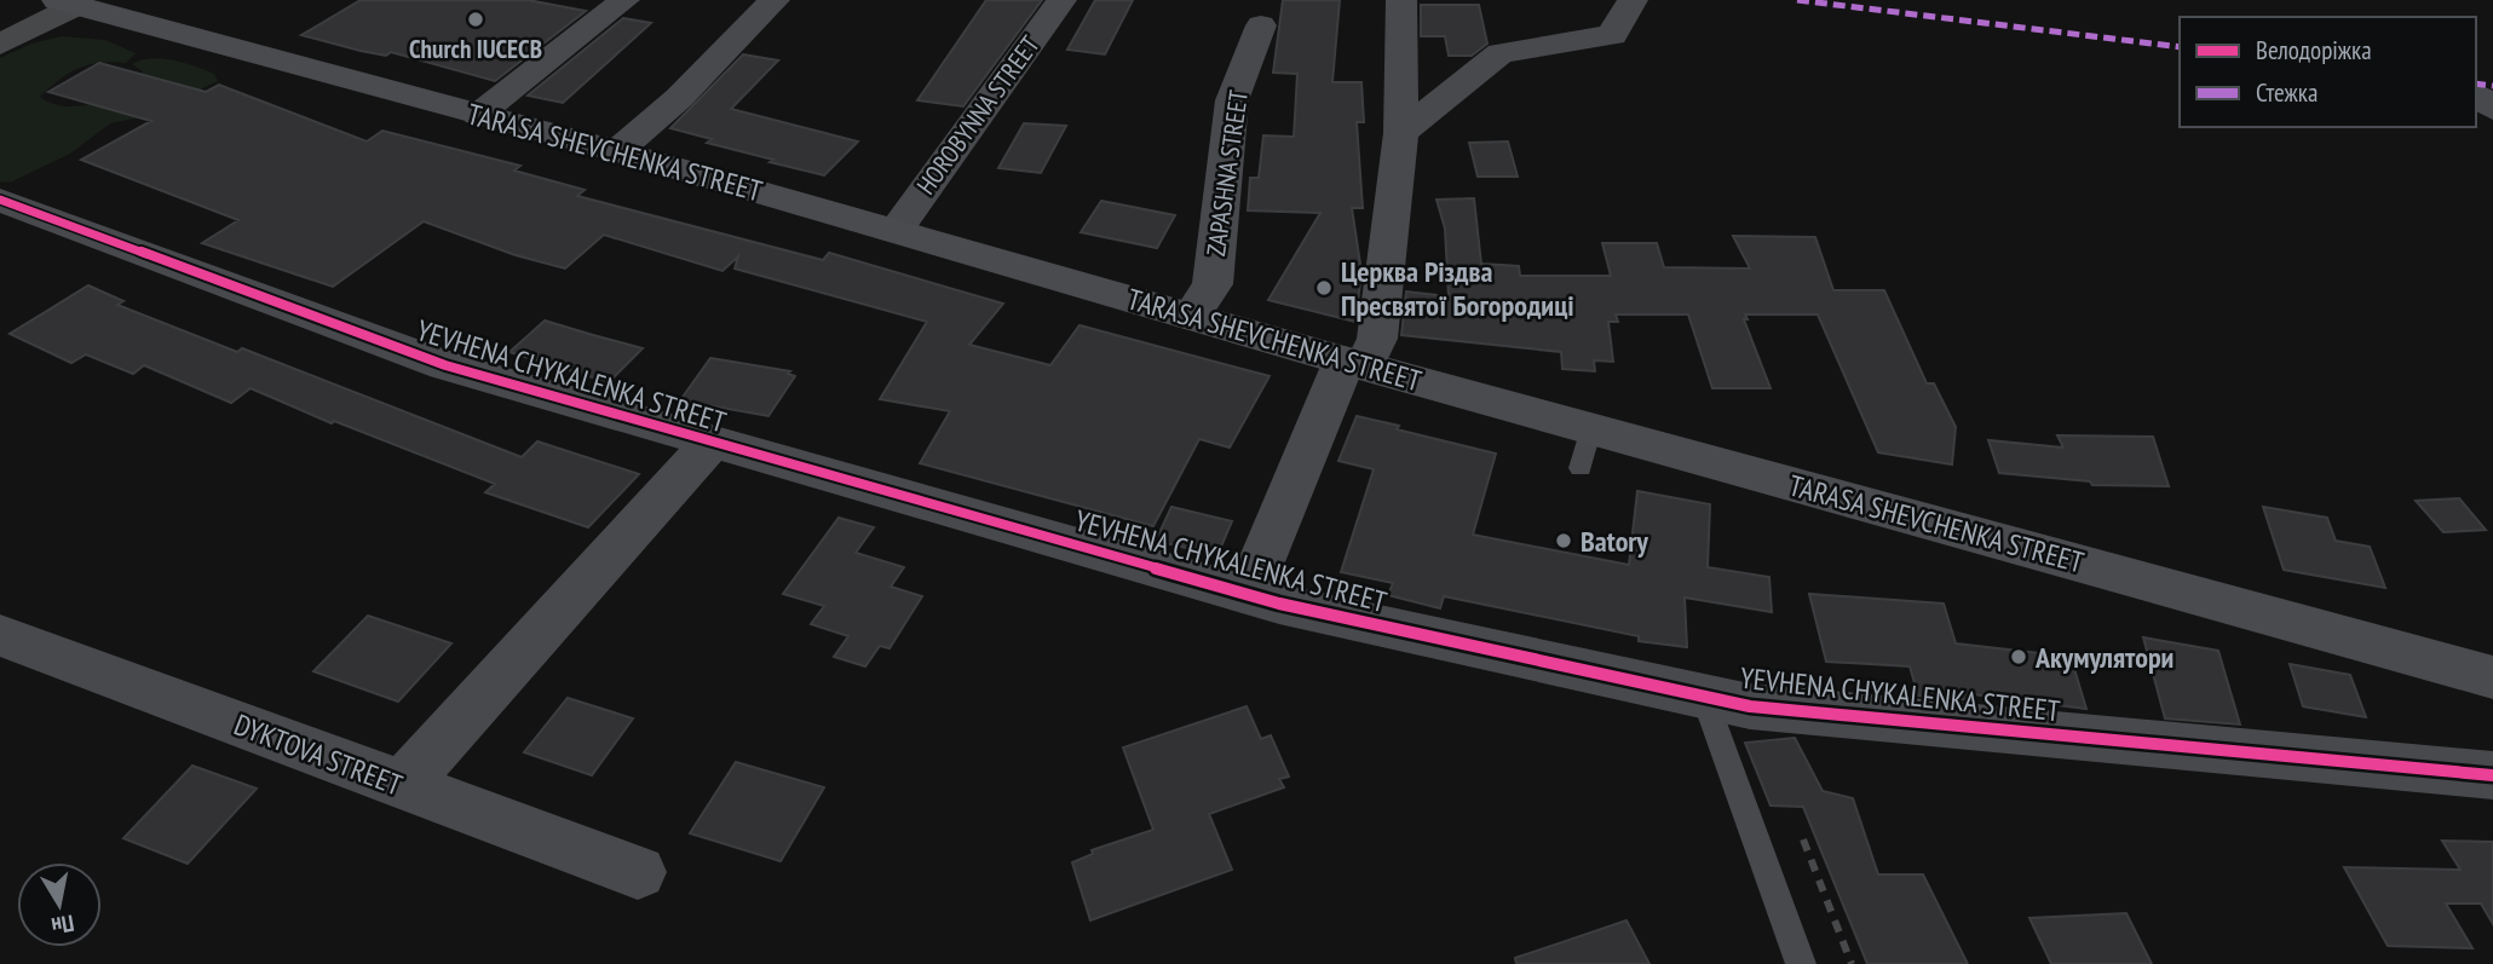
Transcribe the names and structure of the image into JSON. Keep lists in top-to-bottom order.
{
  "streets": {
    "main road": ["TARASA SHEVCHENKA STREET"],
    "street": [
      "HOROBYNNA STREET",
      "ZAPASHNA STREET",
      "YEVHENA CHYKALENKA STREET",
      "DYKTOVA STREET"
    ]
  },
  "crossings": [
    ["HOROBYNNA STREET", "TARASA SHEVCHENKA STREET"],
    ["TARASA SHEVCHENKA STREET", "ZAPASHNA STREET"],
    ["YEVHENA CHYKALENKA STREET", "DYKTOVA STREET"]
  ],
  "places": [
    "Church IUCECB",
    "Церква Різдва Пресвятої Богородиці",
    "Batory",
    "Акумулятори"
  ],
  "legend": ["Велодоріжка", "Стежка"],
  "north": "bottom"
}
